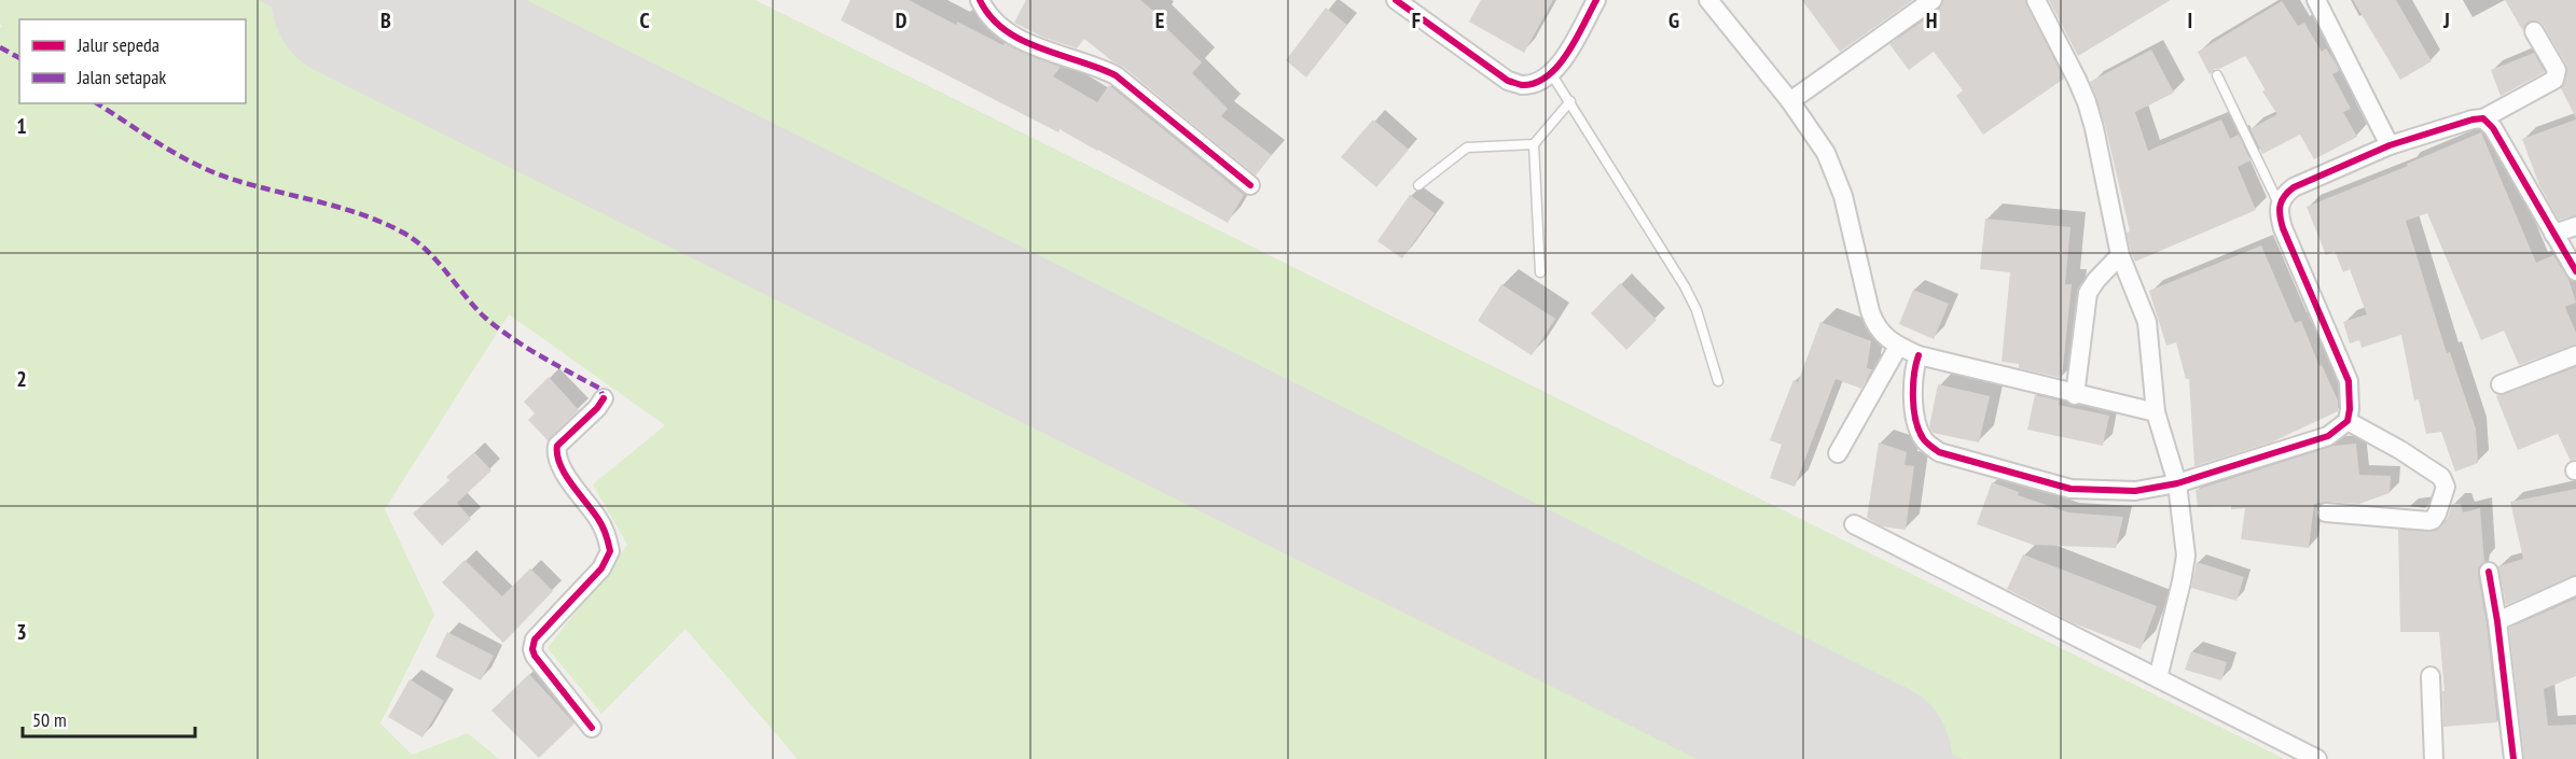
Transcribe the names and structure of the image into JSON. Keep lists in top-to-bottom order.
{
  "legend": ["Jalur sepeda", "Jalan setapak"],
  "scale_bar": "50 m",
  "grid": {
    "columns": [
      "B",
      "C",
      "D",
      "E",
      "F",
      "G",
      "H",
      "I",
      "J"
    ],
    "rows": ["1", "2", "3"]
  }
}
